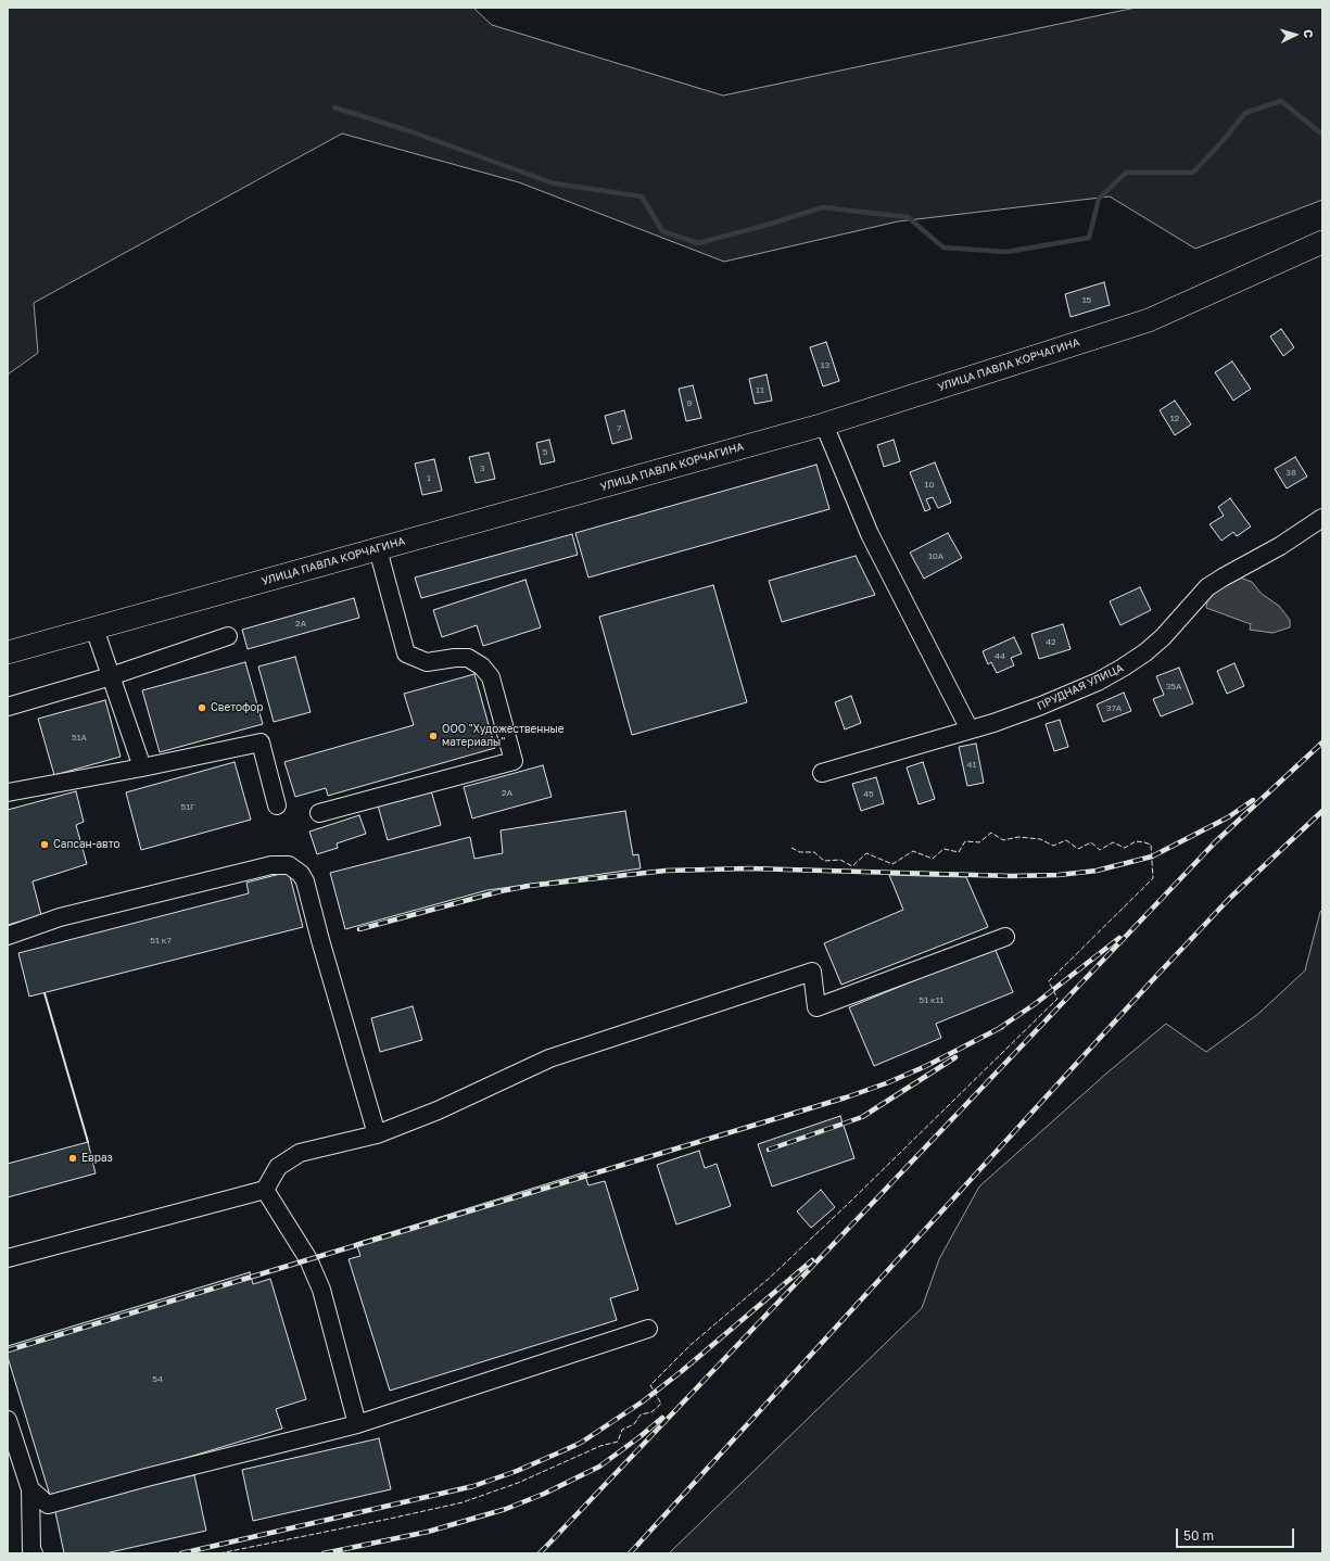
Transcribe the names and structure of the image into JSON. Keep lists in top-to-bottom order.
{
  "streets": {
    "main road": ["УЛИЦА ПАВЛА КОРЧАГИНА"],
    "street": ["ПРУДНАЯ УЛИЦА"]
  },
  "places": [
    "Светофор",
    "ООО \"Художественные материалы\"",
    "Сапсан-авто",
    "Евраз"
  ],
  "house_numbers": [
    "15",
    "13",
    "11",
    "9",
    "12",
    "7",
    "5",
    "3",
    "38",
    "1",
    "10",
    "10А",
    "2А",
    "42",
    "44",
    "35А",
    "37А",
    "51А",
    "41",
    "2А",
    "45",
    "51Г",
    "51 к7",
    "51 к11",
    "54"
  ],
  "scale_bar": "50 m",
  "north": "right"
}
